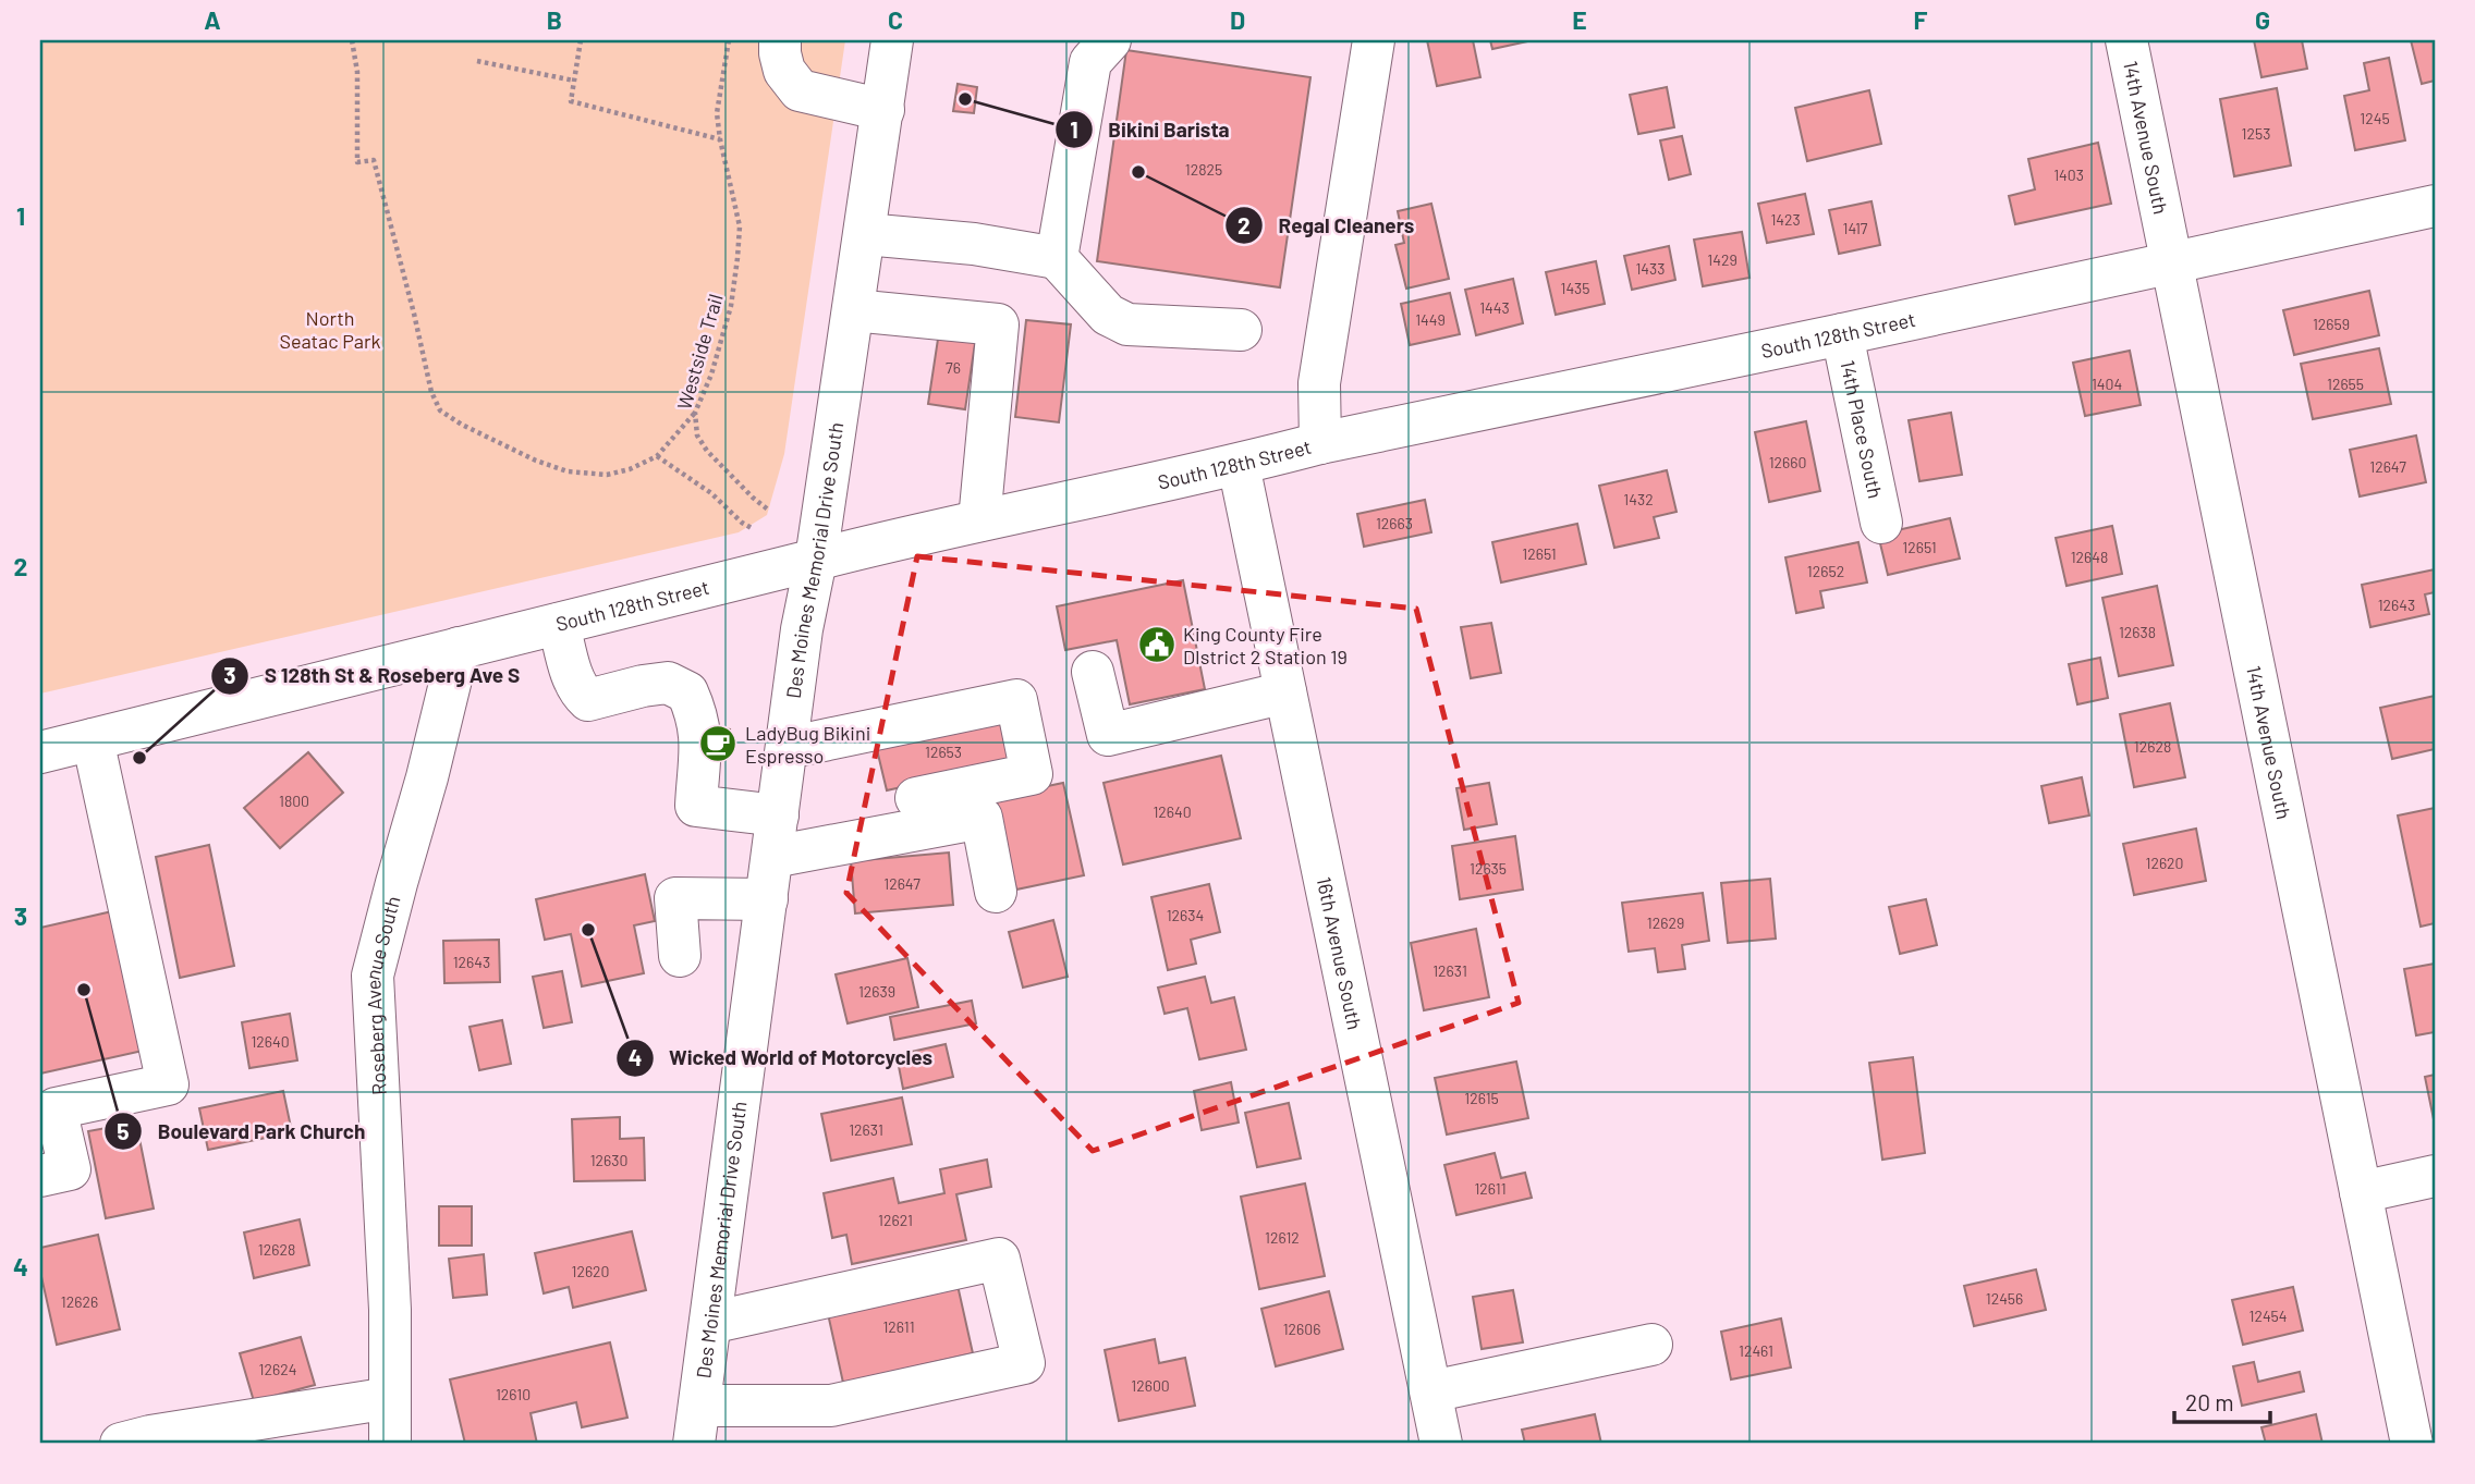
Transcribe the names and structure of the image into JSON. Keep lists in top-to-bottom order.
{
  "streets": {
    "street": [
      "14th Avenue South",
      "South 128th Street",
      "14th Place South",
      "Des Moines Memorial Drive South",
      "16th Avenue South",
      "Roseberg Avenue South"
    ],
    "path": ["Westside Trail"]
  },
  "crossings": [
    ["14th Avenue South", "South 128th Street"],
    ["South 128th Street", "14th Place South"],
    ["South 128th Street", "Des Moines Memorial Drive South"],
    ["South 128th Street", "16th Avenue South"],
    ["South 128th Street", "Roseberg Avenue South"]
  ],
  "parks": ["North Seatac Park"],
  "places": {
    "other": [
      "Bikini Barista",
      "Regal Cleaners",
      "S 128th St & Roseberg Ave S",
      "Wicked World of Motorcycles",
      "Boulevard Park Church"
    ],
    "public building": ["King County Fire DIstrict 2 Station 19"],
    "cafe": ["LadyBug Bikini Espresso"]
  },
  "house_numbers": [
    "1245",
    "1253",
    "12825",
    "1403",
    "1423",
    "1417",
    "1429",
    "1433",
    "1435",
    "1443",
    "1449",
    "12659",
    "76",
    "1404",
    "12655",
    "12660",
    "12647",
    "1432",
    "12663",
    "12651",
    "12651",
    "12648",
    "12652",
    "12643",
    "12638",
    "12628",
    "12653",
    "1800",
    "12640",
    "12620",
    "12635",
    "12647",
    "12634",
    "12629",
    "12643",
    "12631",
    "12639",
    "12640",
    "12615",
    "12631",
    "12630",
    "12611",
    "12621",
    "12612",
    "12628",
    "12620",
    "12456",
    "12626",
    "12454",
    "12611",
    "12606",
    "12461",
    "12624",
    "12600",
    "12610"
  ],
  "scale_bar": "20 m",
  "grid": {
    "columns": [
      "A",
      "B",
      "C",
      "D",
      "E",
      "F",
      "G"
    ],
    "rows": [
      "1",
      "2",
      "3",
      "4"
    ]
  }
}
